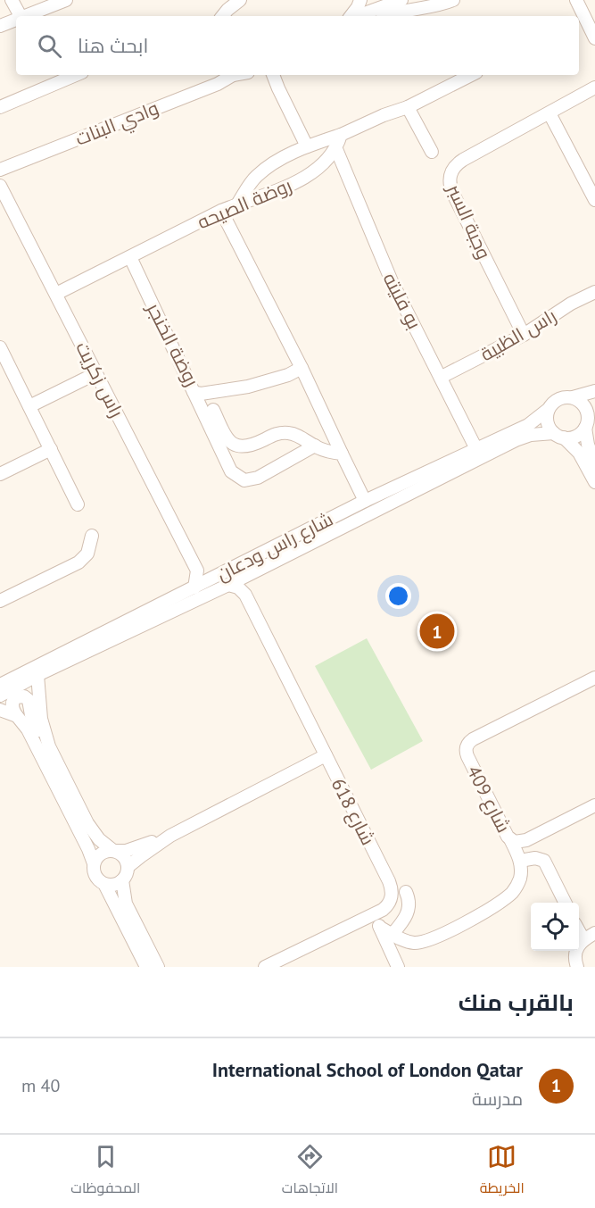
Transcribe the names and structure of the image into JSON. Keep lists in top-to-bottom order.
{
  "streets": {
    "street": [
      "وادي البنات",
      "روضة الصيحه",
      "وجبة السبر",
      "بو فليته",
      "راس الظبية",
      "روضة الخنجر",
      "راس زكريت",
      "شارع راس ودعان",
      "شارع 409",
      "شارع 618"
    ]
  },
  "crossings": [
    ["وادي البنات", "راس زكريت"],
    ["روضة الصيحه", "بو فليته"],
    ["روضة الصيحه", "روضة الخنجر"],
    ["روضة الصيحه", "راس زكريت"],
    ["وجبة السبر", "راس الظبية"],
    ["بو فليته", "راس الظبية"],
    ["بو فليته", "شارع راس ودعان"]
  ],
  "page": {
    "search": "ابحث هنا",
    "pins": "1",
    "heading": "بالقرب منك",
    "list": [
      {
        "mark": "1",
        "name": "International School of London Qatar",
        "note": "مدرسة",
        "value": "40 m"
      }
    ],
    "nav": ["الخريطة", "الاتجاهات", "المحفوظات"]
  }
}
